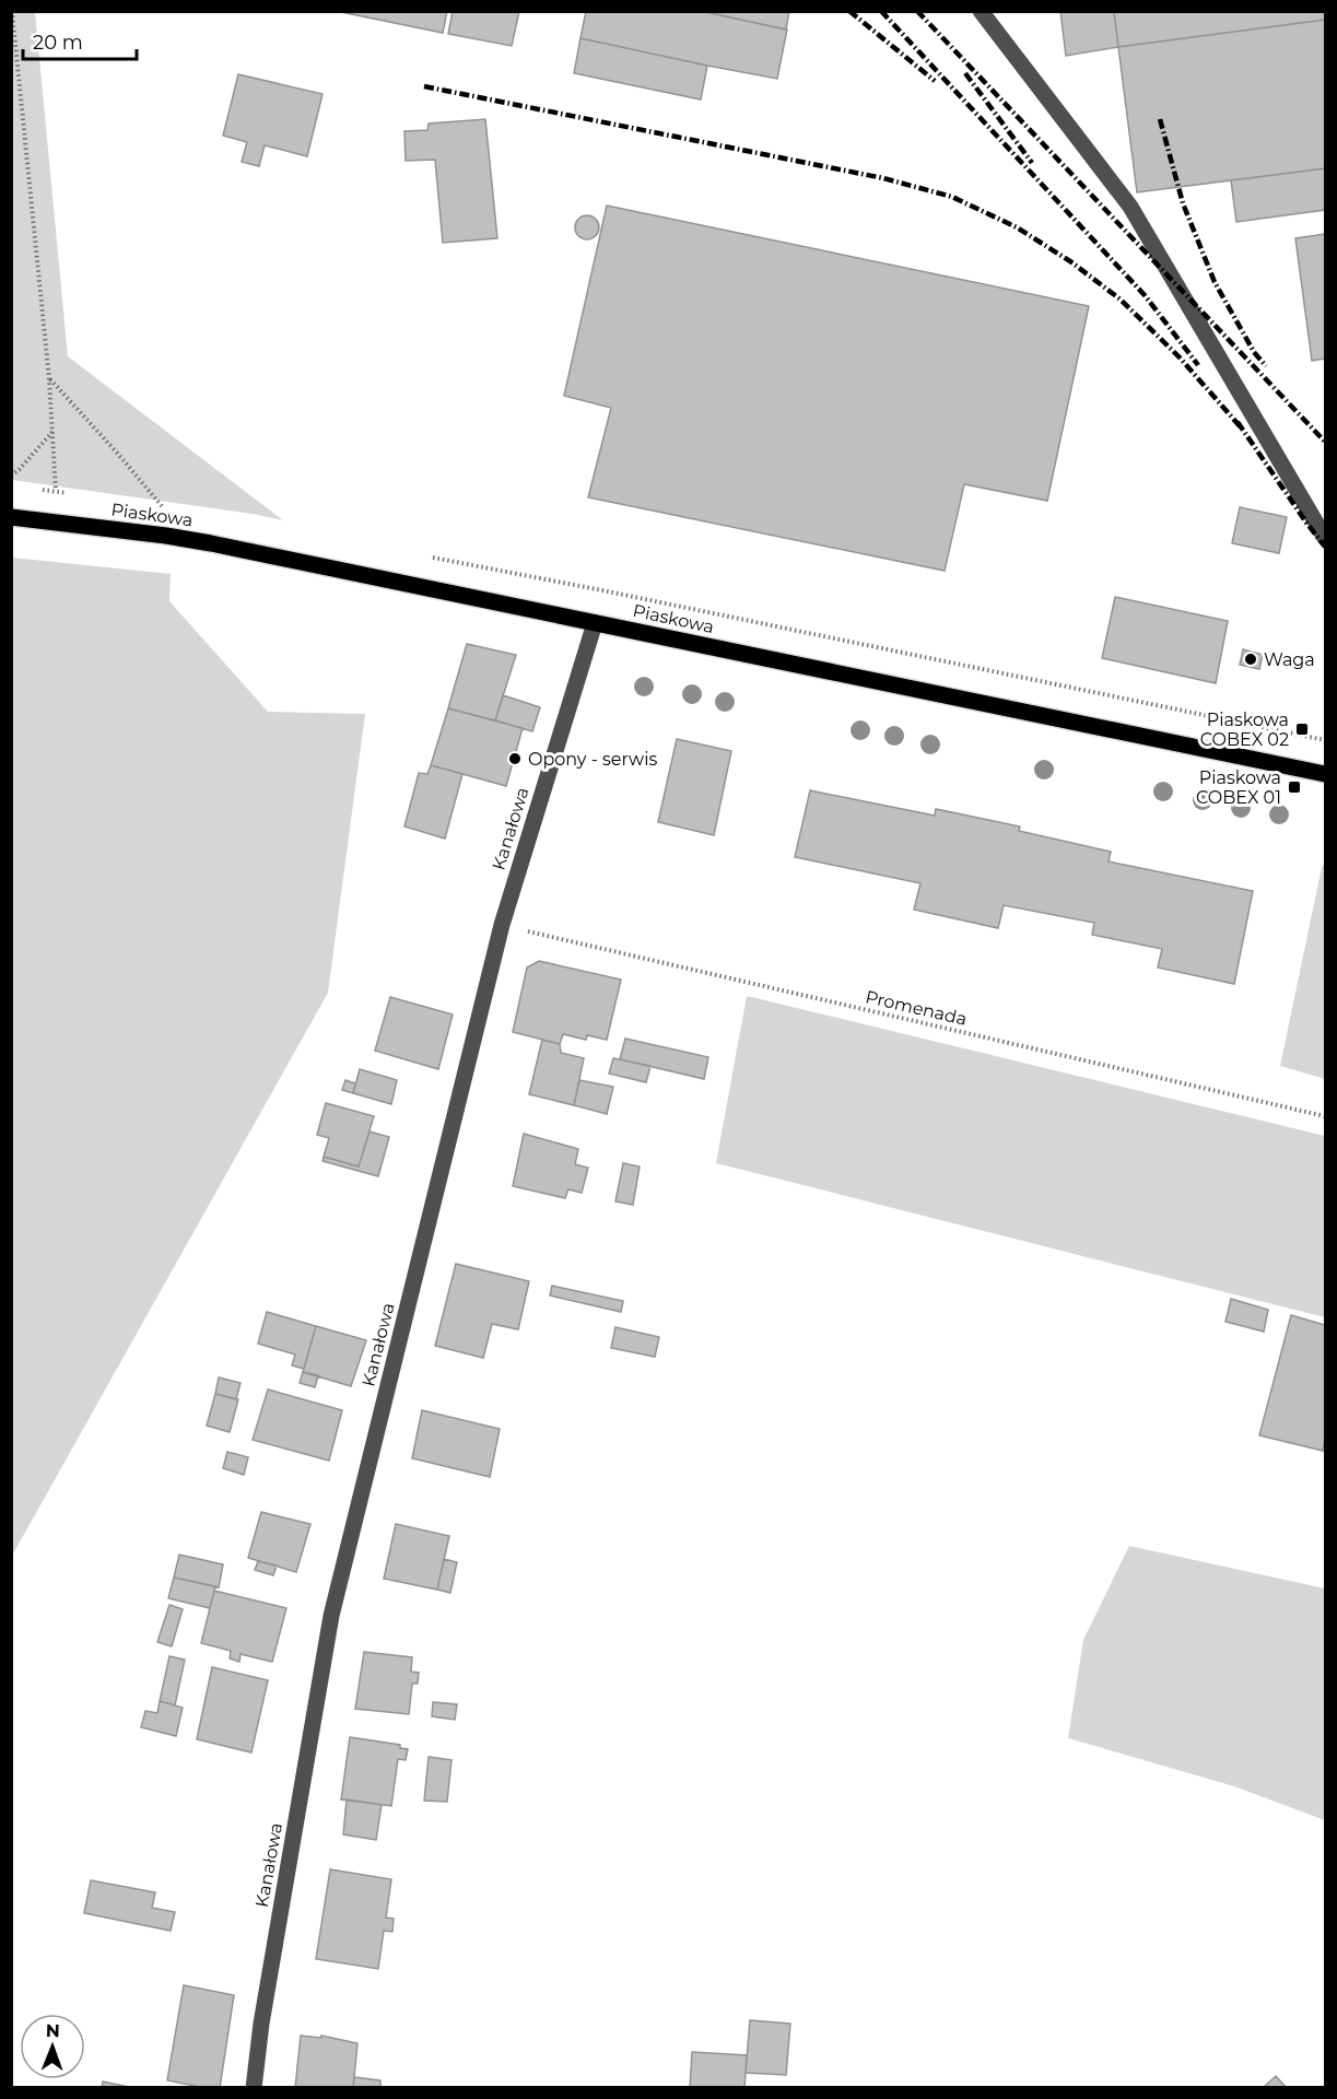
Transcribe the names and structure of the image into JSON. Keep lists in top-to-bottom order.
{
  "streets": {
    "main road": ["Piaskowa"],
    "street": ["Kanałowa"],
    "path": ["Promenada"]
  },
  "crossings": [
    ["Piaskowa", "Kanałowa"],
    ["Kanałowa", "Promenada"]
  ],
  "places": {
    "other": ["Waga", "Opony - serwis"],
    "transit": ["Piaskowa COBEX 02", "Piaskowa COBEX 01"]
  },
  "scale_bar": "20 m",
  "north": "top"
}
